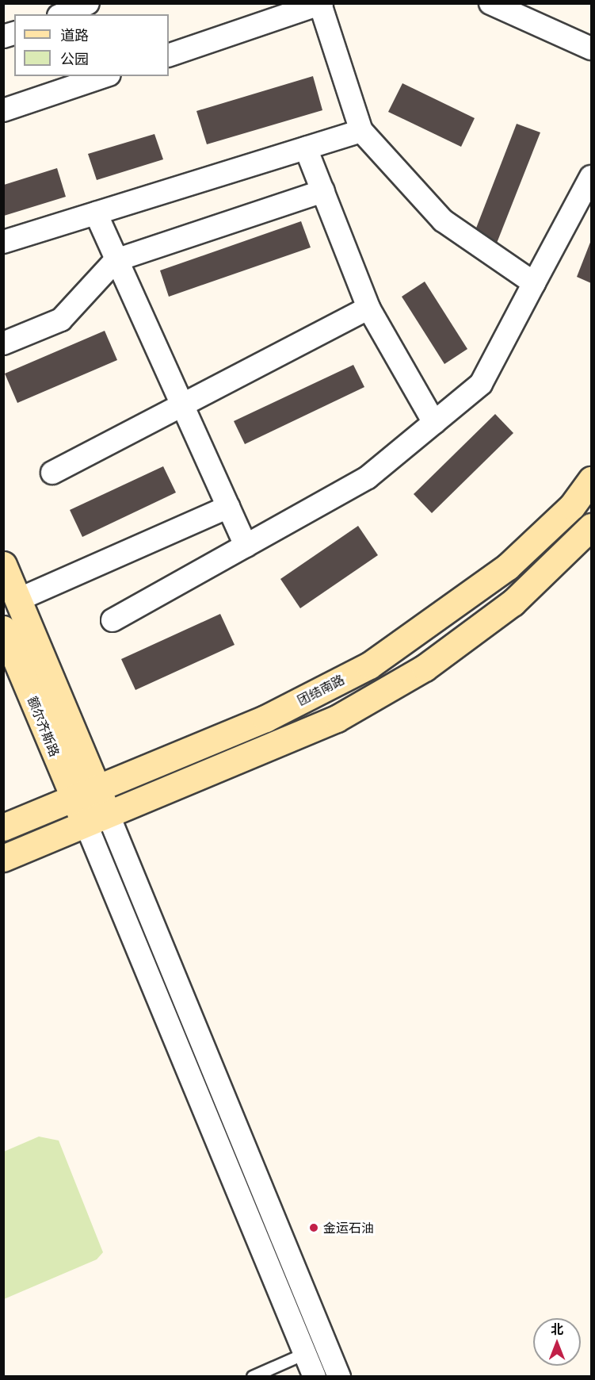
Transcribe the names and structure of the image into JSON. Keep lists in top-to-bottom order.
{
  "streets": {
    "main road": ["团结南路", "额尔齐斯路"]
  },
  "crossings": [
    ["团结南路", "额尔齐斯路"]
  ],
  "places": ["金运石油"],
  "legend": ["道路", "公园"],
  "north": "top"
}
